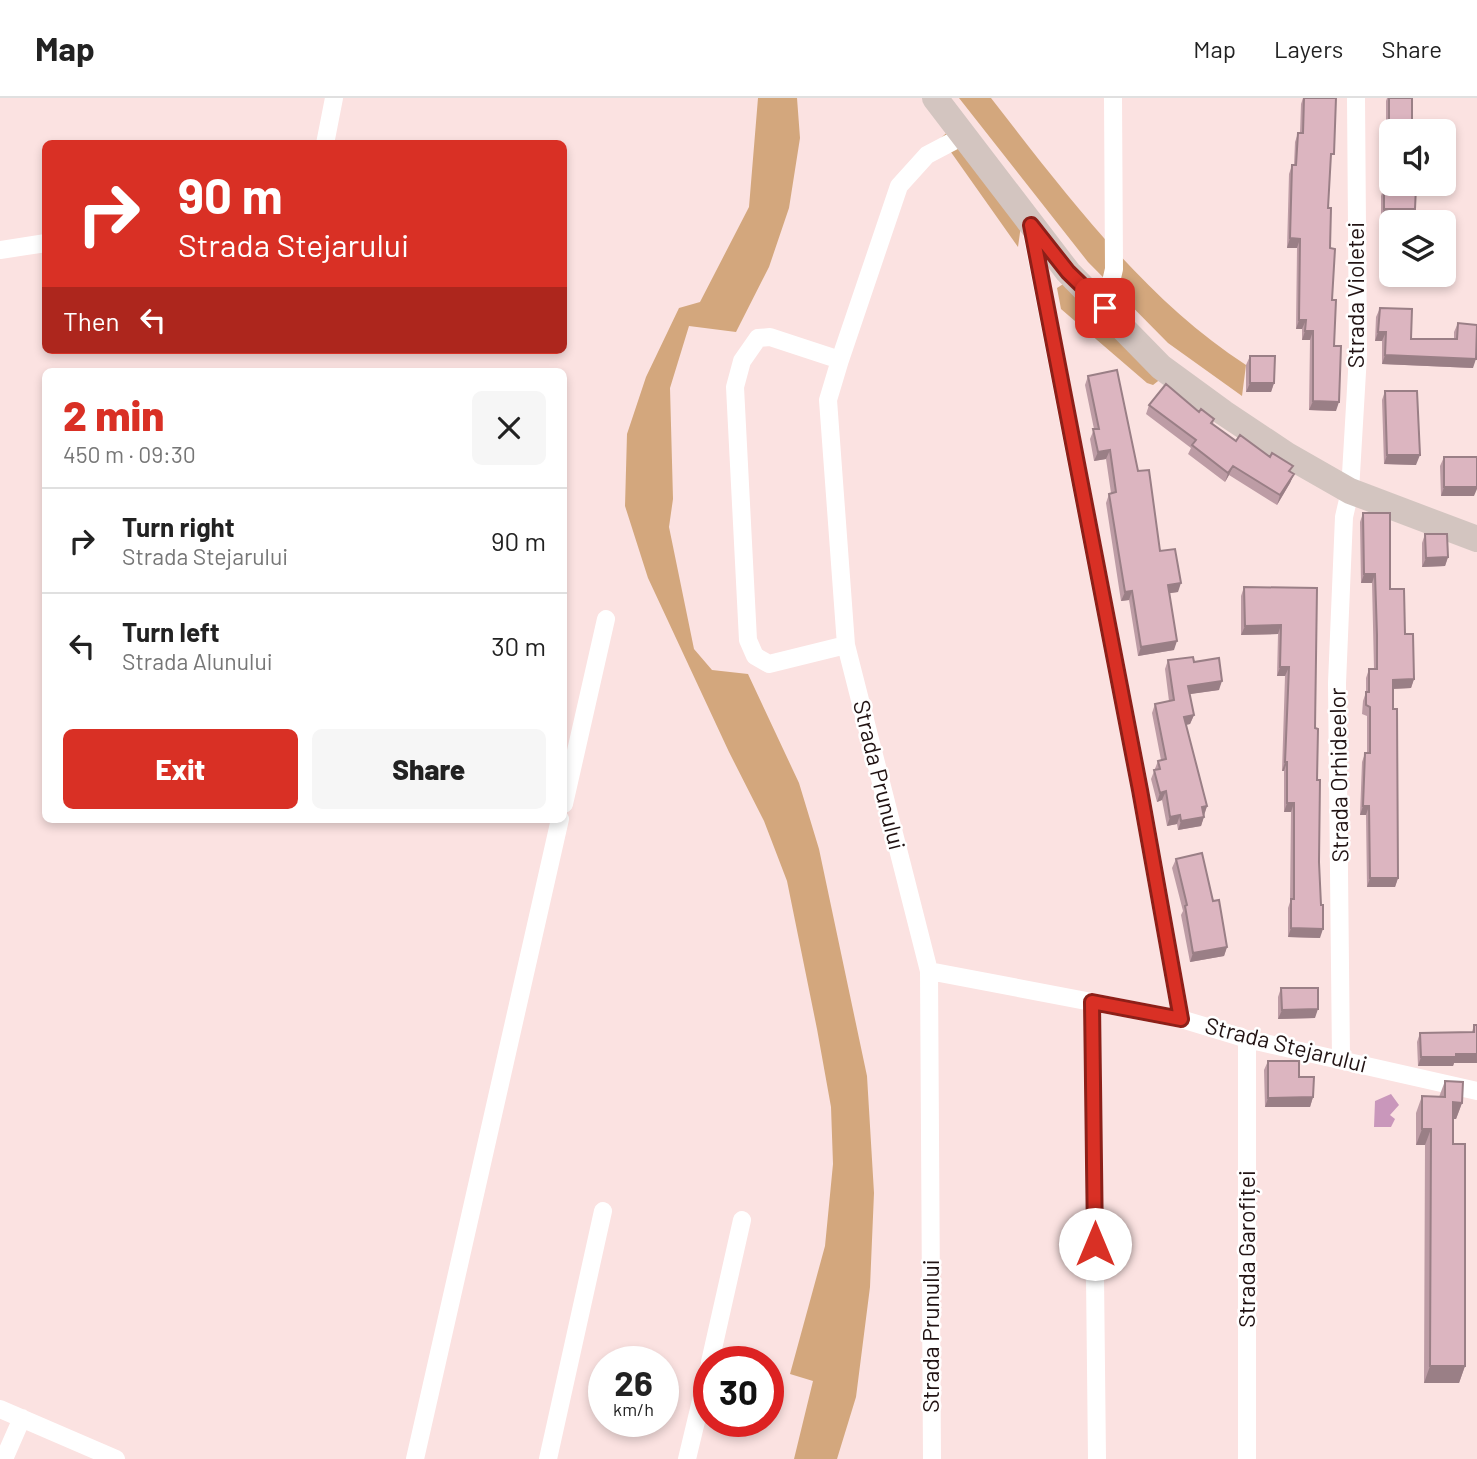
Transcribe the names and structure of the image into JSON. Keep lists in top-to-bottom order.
{
  "streets": {
    "street": [
      "Strada Violetei",
      "Strada Prunului",
      "Strada Orhideelor",
      "Strada Stejarului",
      "Strada Garofiței"
    ]
  },
  "crossings": [
    ["Strada Violetei", "Strada Orhideelor"],
    ["Strada Prunului", "Strada Stejarului"],
    ["Strada Orhideelor", "Strada Stejarului"],
    ["Strada Stejarului", "Strada Garofiței"]
  ],
  "page": {
    "header": "Map",
    "nav": ["Map", "Layers", "Share"],
    "turn": ["90 m", "Strada Stejarului"],
    "then": "Then",
    "heading": ["2 min", "450 m · 09:30"],
    "list": [
      {
        "name": "Turn right",
        "note": "Strada Stejarului",
        "value": "90 m"
      },
      {
        "name": "Turn left",
        "note": "Strada Alunului",
        "value": "30 m"
      }
    ],
    "buttons": ["Exit", "Share"],
    "speed": "26 km/h",
    "limit": "30"
  }
}
